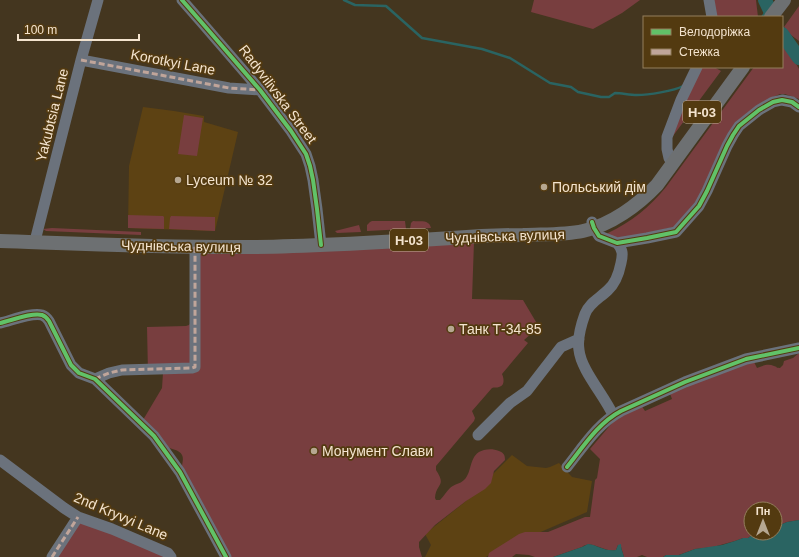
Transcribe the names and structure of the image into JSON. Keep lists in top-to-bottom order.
{
  "streets": {
    "main road": ["Н-03", "Чуднівська вулиця"],
    "street": [
      "Korotkyi Lane",
      "Radyvilivska Street",
      "Yakubtsia Lane",
      "2nd Kryvyi Lane"
    ]
  },
  "crossings": [
    ["Korotkyi Lane", "Radyvilivska Street"],
    ["Korotkyi Lane", "Yakubtsia Lane"],
    ["Radyvilivska Street", "Чуднівська вулиця"],
    ["Yakubtsia Lane", "Чуднівська вулиця"]
  ],
  "places": [
    "Lyceum № 32",
    "Польський дім",
    "Танк Т-34-85",
    "Монумент Слави"
  ],
  "legend": ["Велодоріжка", "Стежка"],
  "scale_bar": "100 m",
  "north": "top"
}
